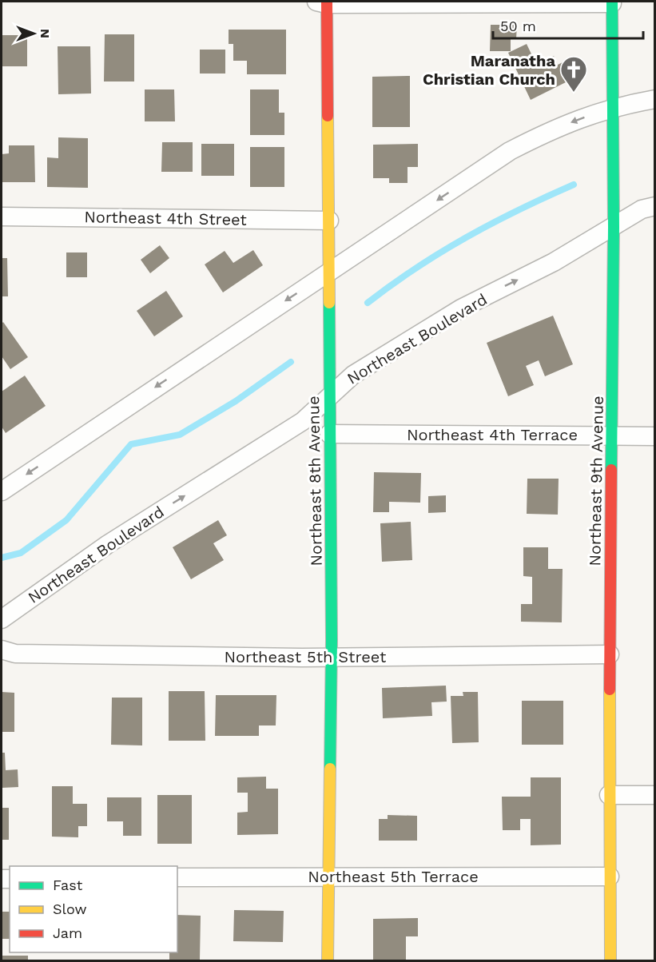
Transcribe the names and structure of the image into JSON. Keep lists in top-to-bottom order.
{
  "streets": {
    "street": [
      "Northeast 4th Street",
      "Northeast Boulevard",
      "Northeast 4th Terrace",
      "Northeast 8th Avenue",
      "Northeast 9th Avenue",
      "Northeast 5th Street",
      "Northeast 5th Terrace"
    ]
  },
  "crossings": [
    ["Northeast 4th Street", "Northeast 8th Avenue"],
    ["Northeast Boulevard", "Northeast 8th Avenue"],
    ["Northeast Boulevard", "Northeast 9th Avenue"],
    ["Northeast 4th Terrace", "Northeast 8th Avenue"],
    ["Northeast 4th Terrace", "Northeast 9th Avenue"],
    ["Northeast 8th Avenue", "Northeast 5th Street"],
    ["Northeast 8th Avenue", "Northeast 5th Terrace"],
    ["Northeast 9th Avenue", "Northeast 5th Street"],
    ["Northeast 9th Avenue", "Northeast 5th Terrace"]
  ],
  "places": {
    "church": ["Maranatha Christian Church"]
  },
  "legend": ["Fast", "Slow", "Jam"],
  "scale_bar": "50 m",
  "north": "right"
}
